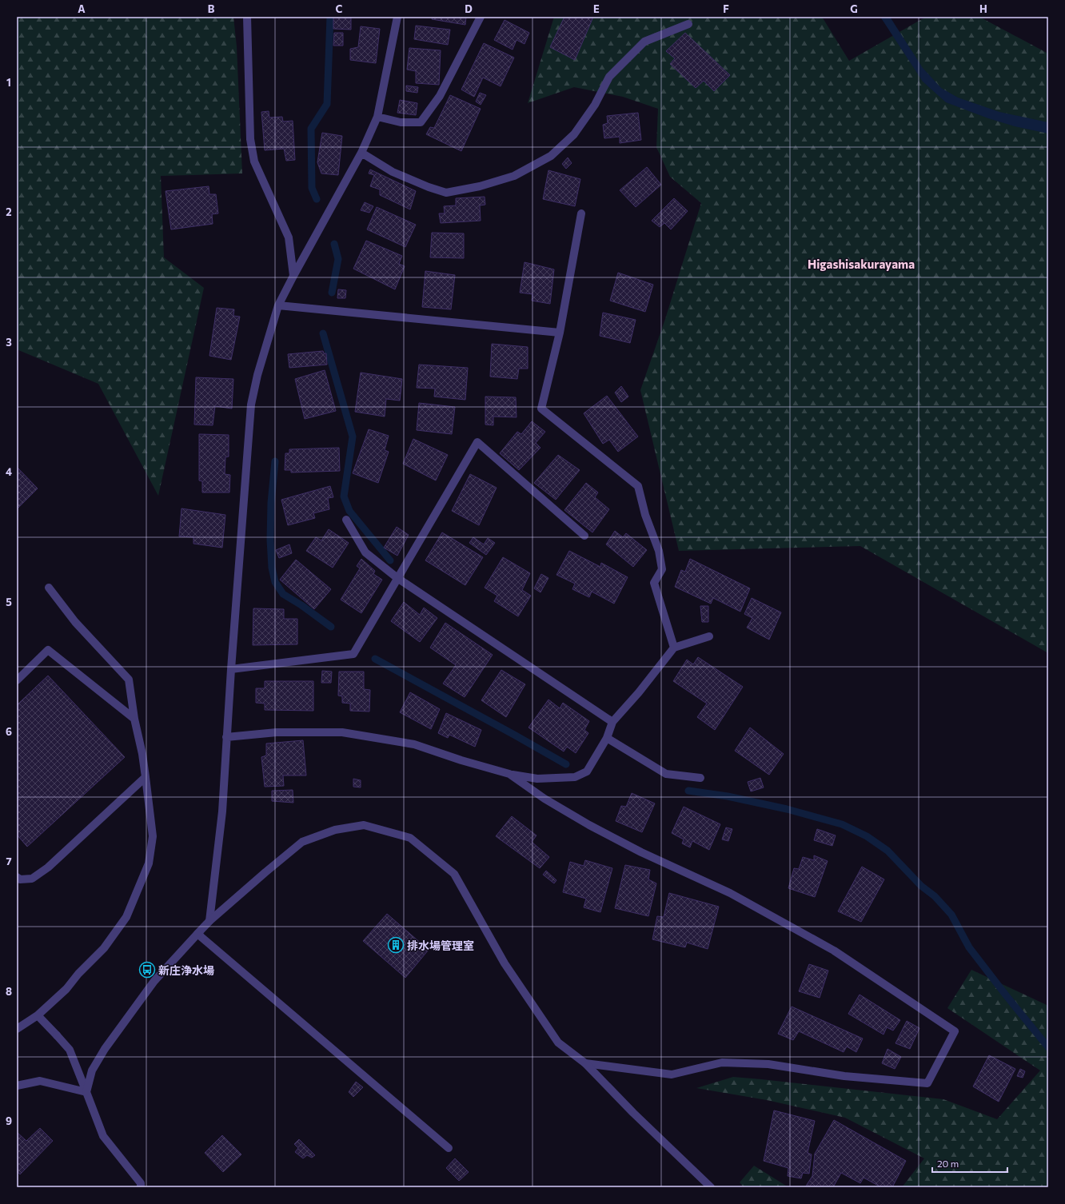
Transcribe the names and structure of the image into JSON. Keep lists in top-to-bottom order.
{
  "districts": ["Higashisakurayama"],
  "places": {
    "building": ["排水場管理室"],
    "bus stop": ["新庄浄水場"]
  },
  "scale_bar": "20 m",
  "grid": {
    "columns": [
      "A",
      "B",
      "C",
      "D",
      "E",
      "F",
      "G",
      "H"
    ],
    "rows": [
      "1",
      "2",
      "3",
      "4",
      "5",
      "6",
      "7",
      "8",
      "9"
    ]
  }
}
